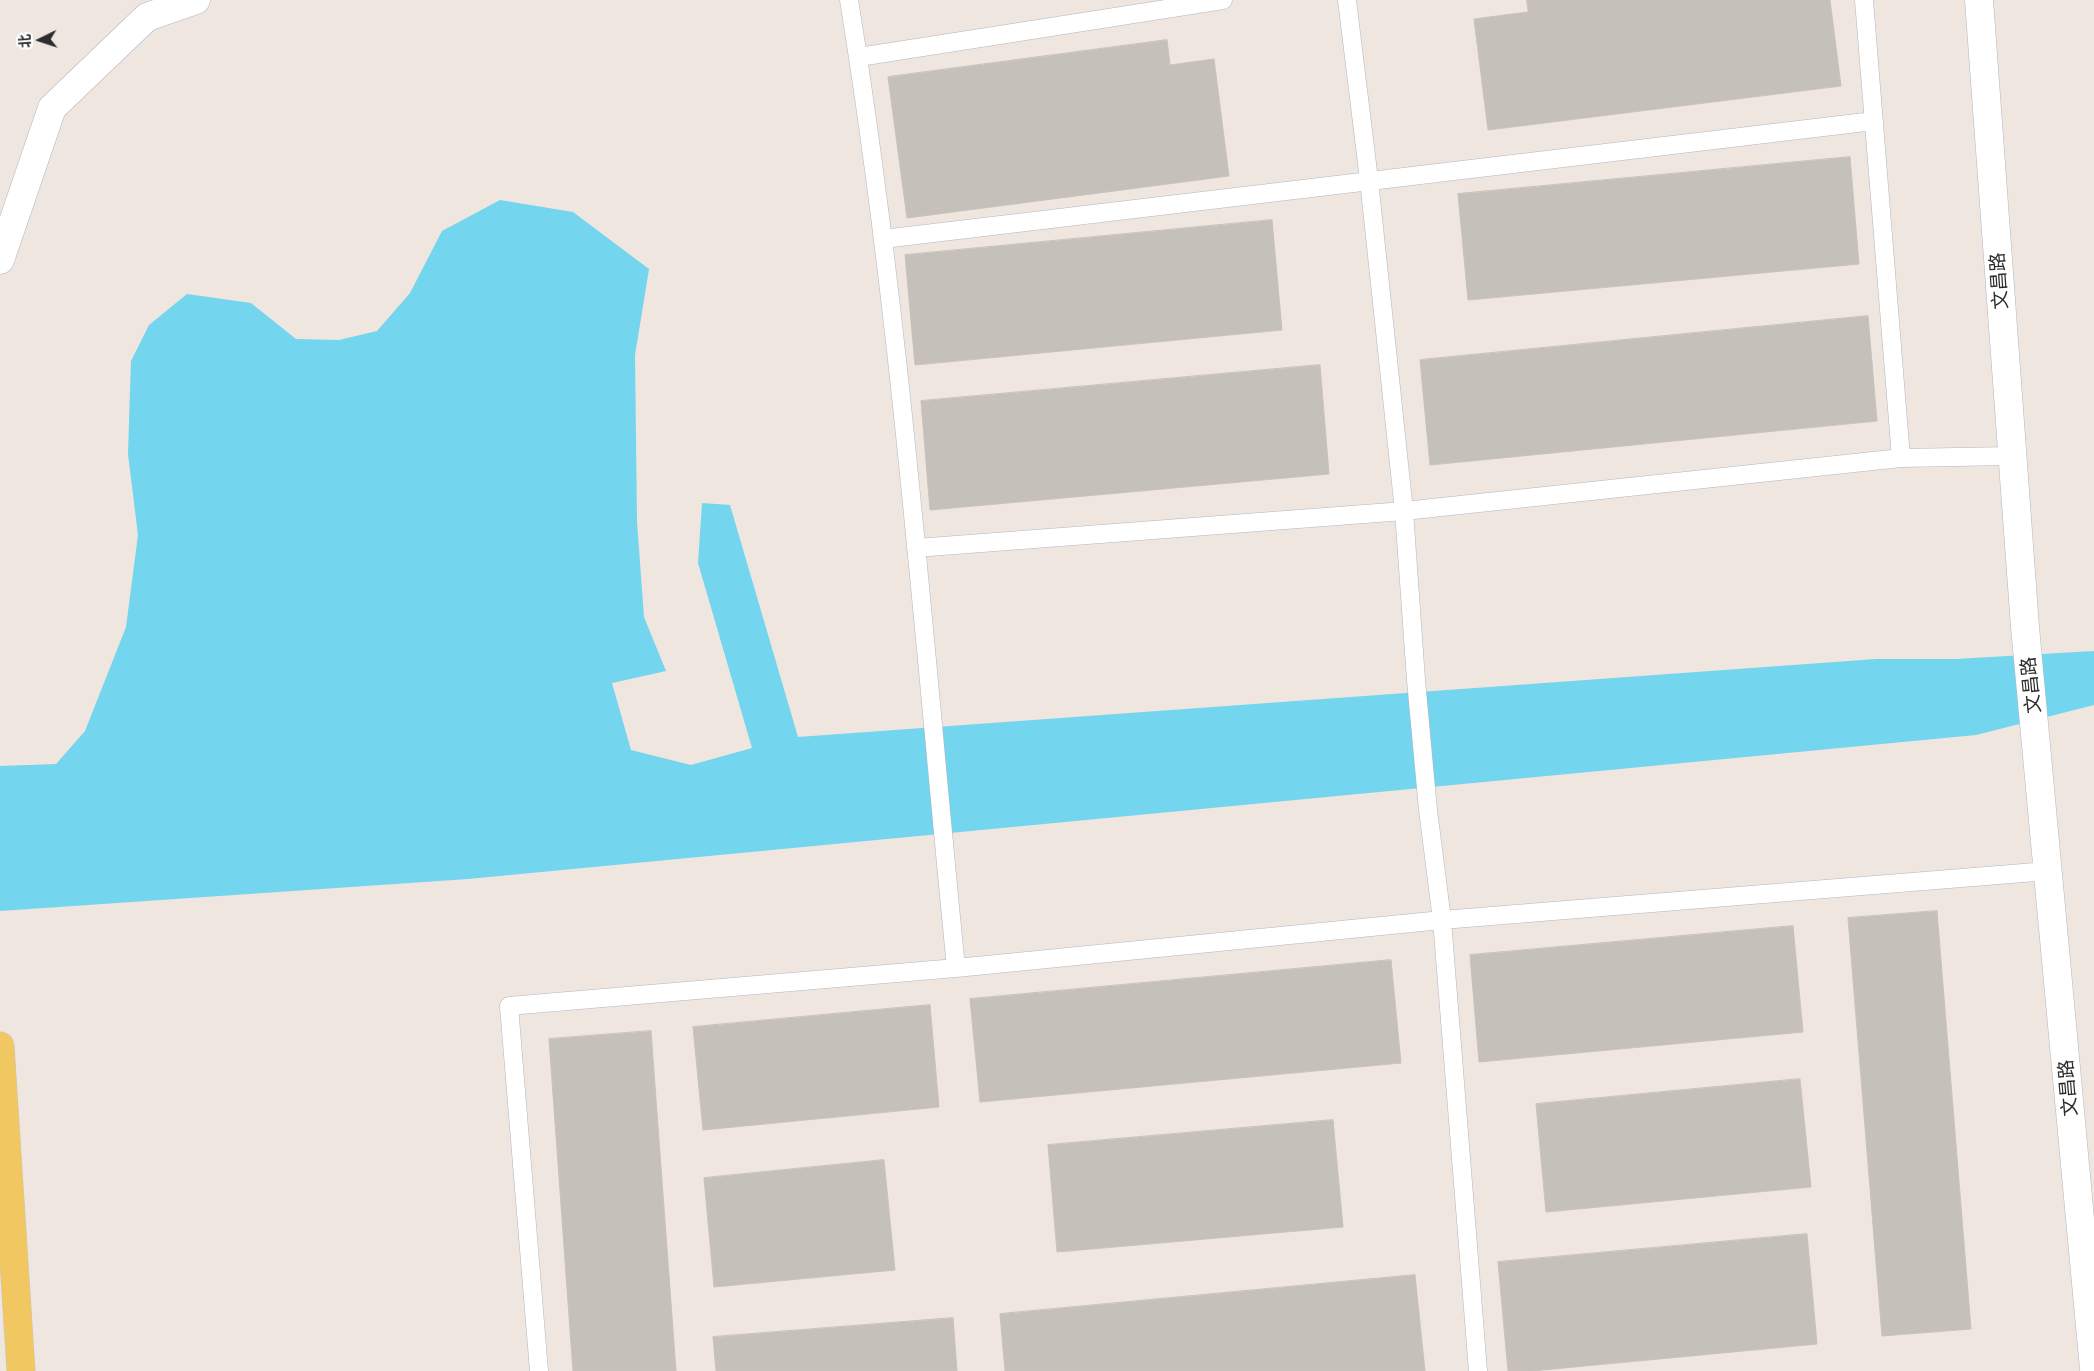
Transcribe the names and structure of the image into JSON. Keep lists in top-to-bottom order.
{
  "streets": {
    "street": ["文昌路"]
  },
  "north": "left"
}
